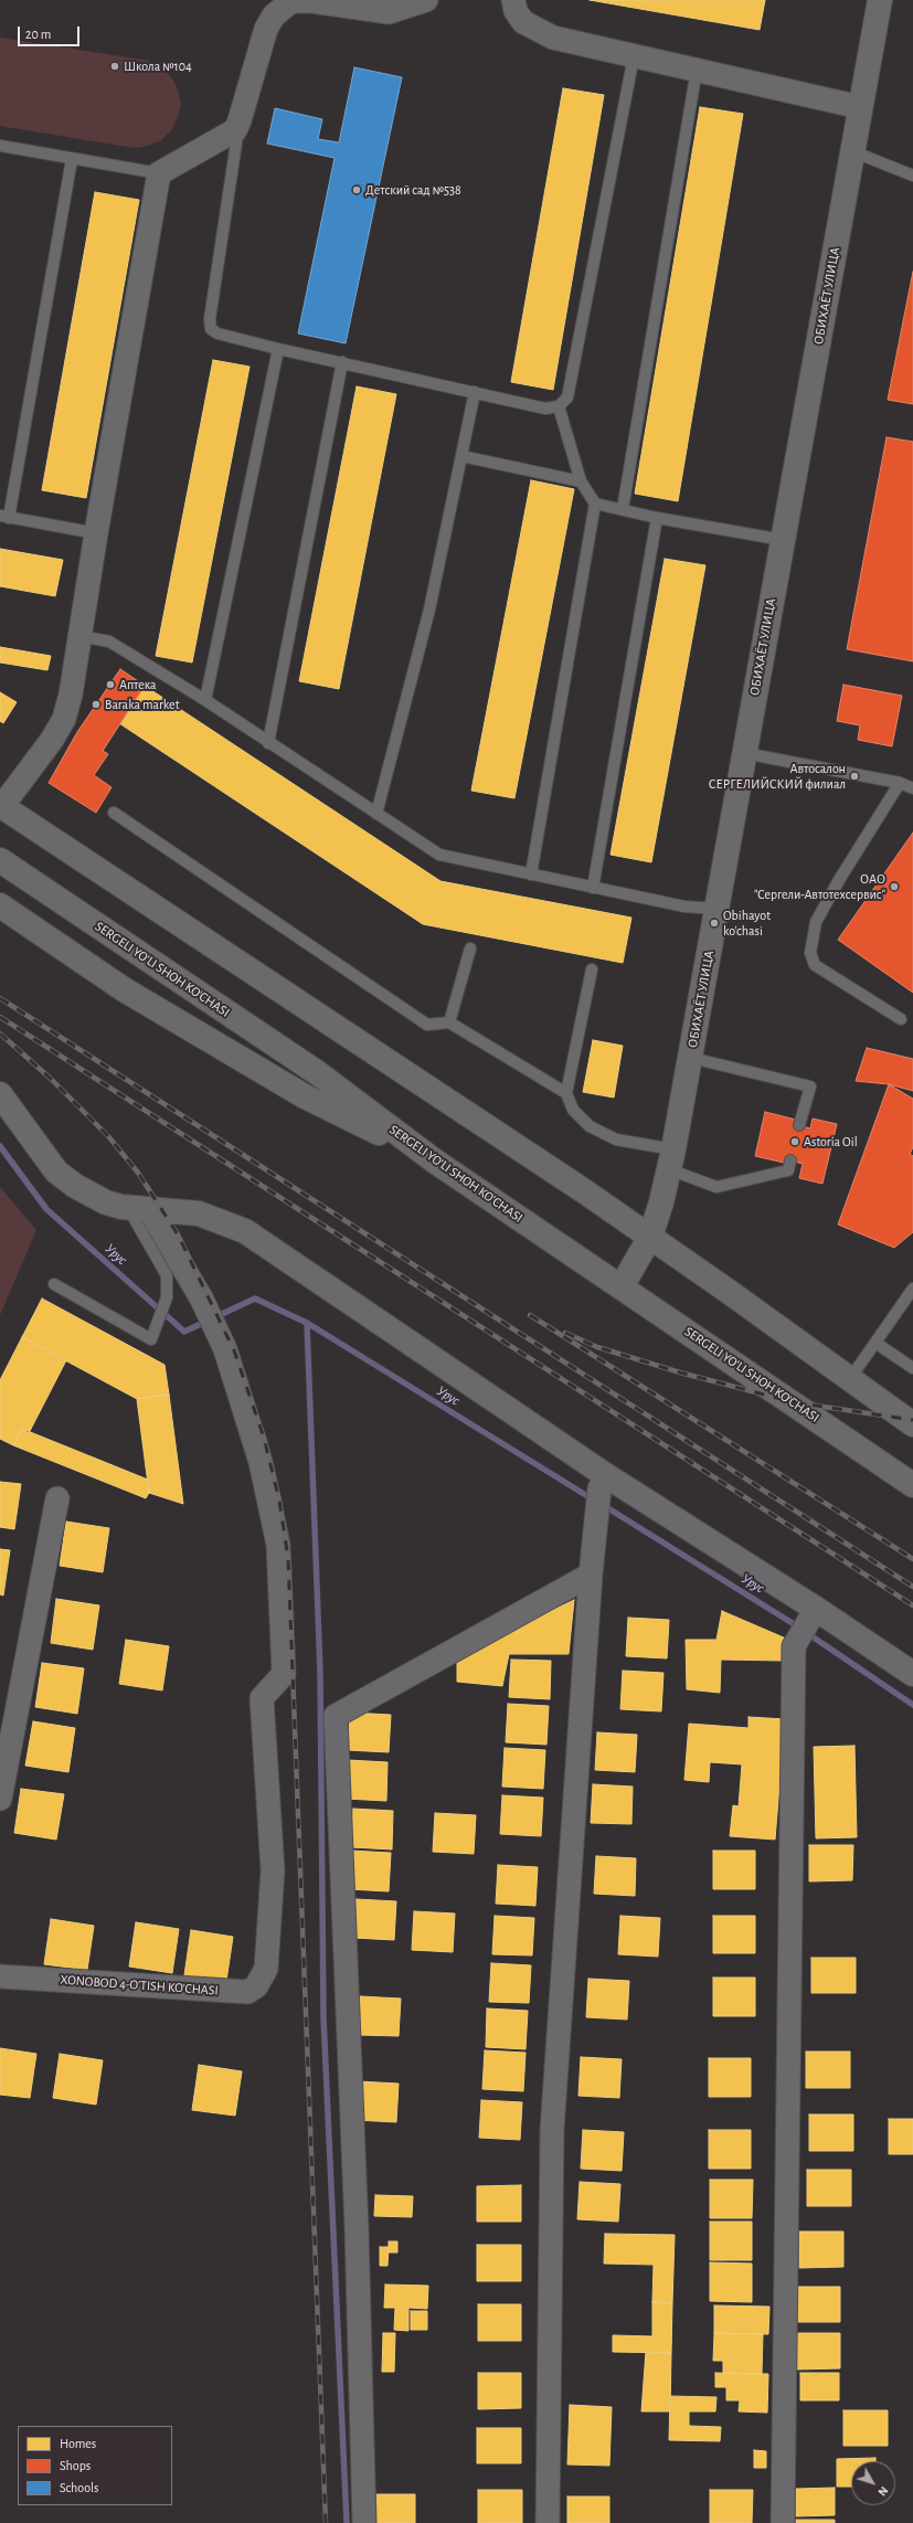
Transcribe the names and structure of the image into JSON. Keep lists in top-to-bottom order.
{
  "streets": {
    "main road": ["SERGELI YO‘LI SHOH KO‘CHASI"],
    "street": ["ОБИХАЁТ УЛИЦА", "XONOBOD 4-O'TISH KO'CHASI"]
  },
  "crossings": [
    ["ОБИХАЁТ УЛИЦА", "SERGELI YO‘LI SHOH KO‘CHASI"]
  ],
  "water": ["Урус"],
  "places": [
    "Школа №104",
    "Детский сад №538",
    "Аптека",
    "Baraka market",
    "Автосалон СЕРГЕЛИЙСКИЙ филиал",
    "ОАО \"Сергели-Автотехсервис\"",
    "Obihayot ko'chasi",
    "Astoria Oil"
  ],
  "legend": ["Homes", "Shops", "Schools"],
  "scale_bar": "20 m",
  "north": "bottom right"
}
